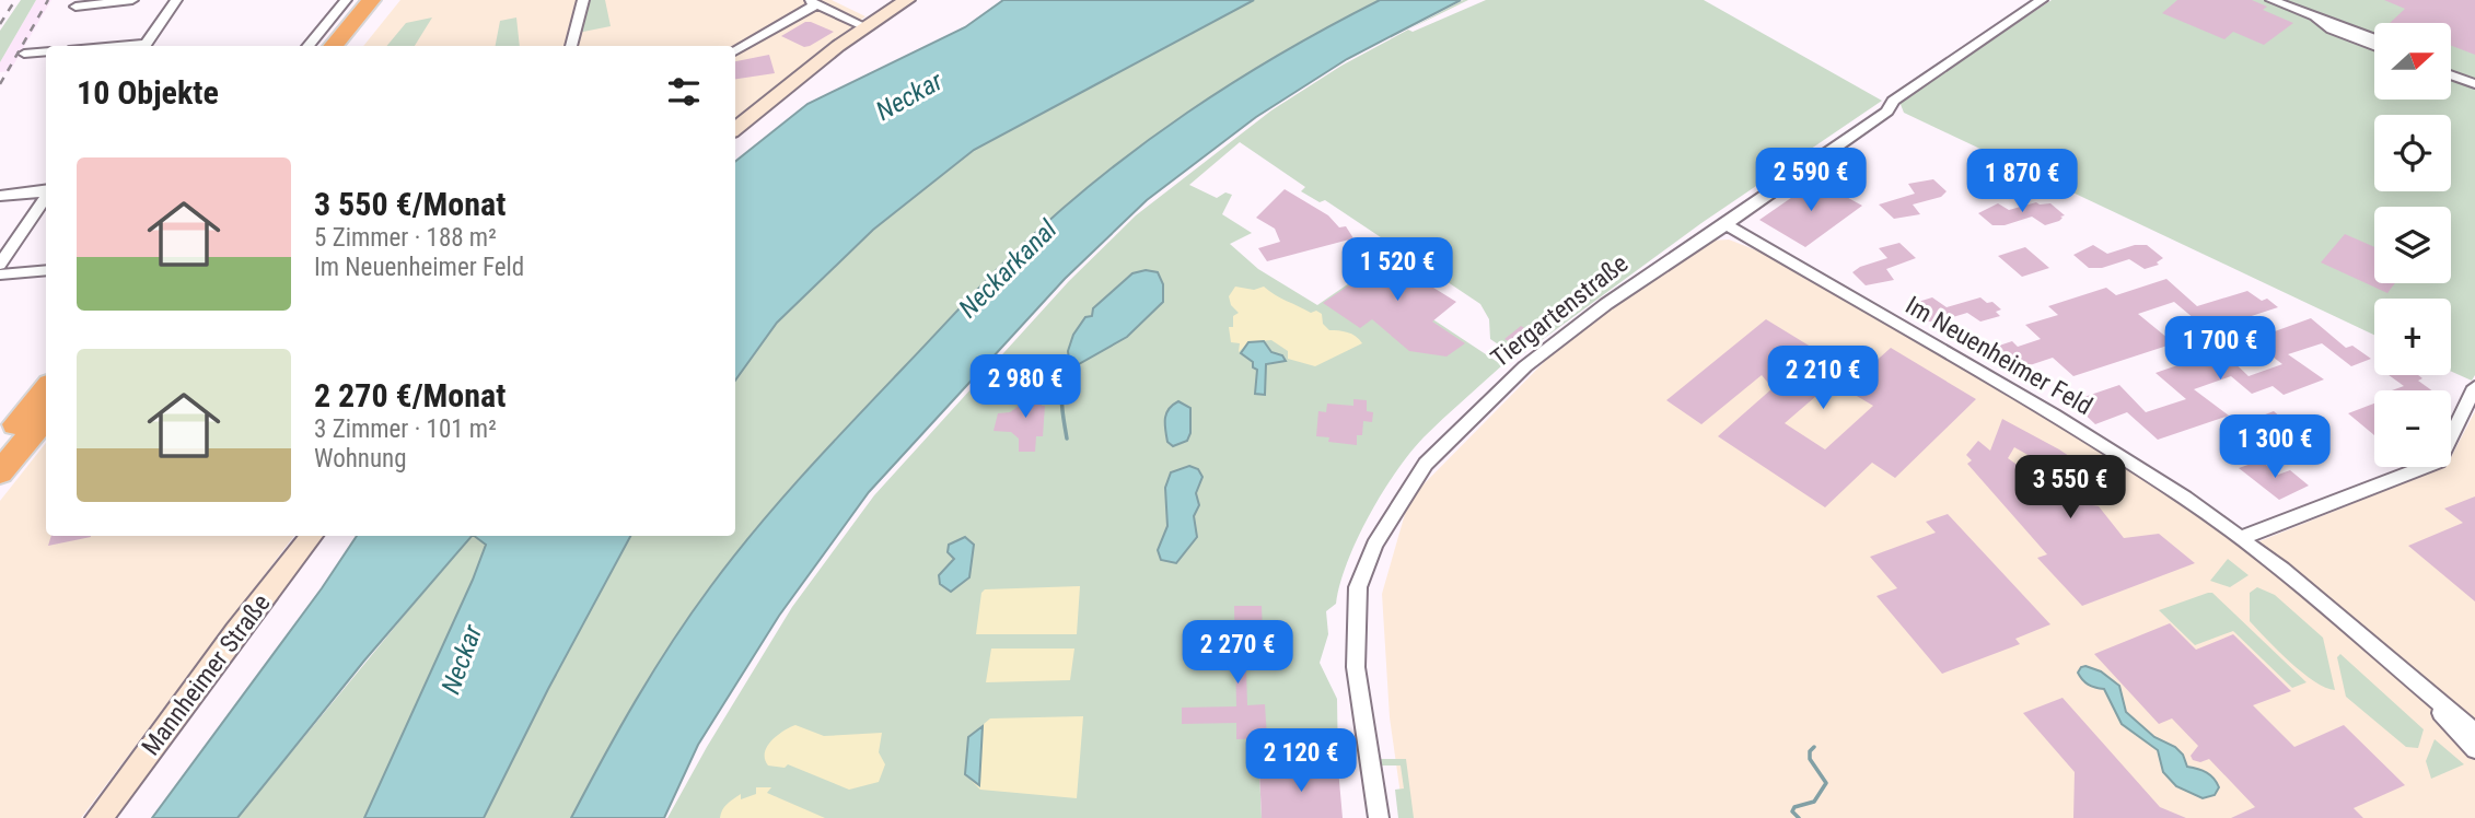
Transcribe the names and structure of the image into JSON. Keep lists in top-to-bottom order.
{
  "streets": {
    "street": ["Tiergartenstraße", "Im Neuenheimer Feld", "Mannheimer Straße"]
  },
  "crossings": [
    ["Tiergartenstraße", "Im Neuenheimer Feld"]
  ],
  "water": ["Neckar", "Neckarkanal"],
  "north": "right",
  "page": {
    "map_buttons": ["+", "−"],
    "heading": "10 Objekte",
    "list": [
      {
        "name": "3 550 €/Monat",
        "note": "5 Zimmer · 188 m² · Im Neuenheimer Feld"
      },
      {
        "name": "2 270 €/Monat",
        "note": "3 Zimmer · 101 m² · Wohnung"
      }
    ],
    "price": [
      "2 590 €",
      "1 870 €",
      "1 520 €",
      "1 700 €",
      "2 210 €",
      "2 980 €",
      "1 300 €",
      "3 550 €",
      "2 270 €",
      "2 120 €"
    ]
  }
}
